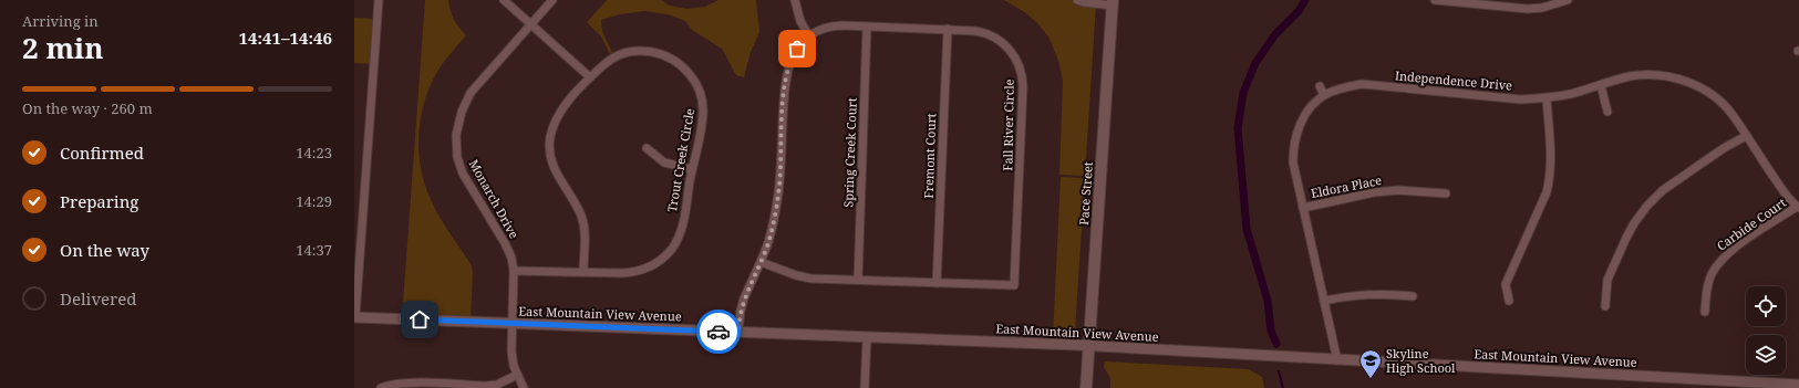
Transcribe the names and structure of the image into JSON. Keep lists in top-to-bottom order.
{
  "streets": {
    "main road": ["Pace Street"],
    "street": [
      "Independence Drive",
      "Fall River Circle",
      "Spring Creek Court",
      "Fremont Court",
      "Trout Creek Circle",
      "Eldora Place",
      "Monarch Drive",
      "Carbide Court",
      "East Mountain View Avenue"
    ]
  },
  "crossings": [
    ["Independence Drive", "Eldora Place"],
    ["Independence Drive", "Carbide Court"],
    ["Independence Drive", "East Mountain View Avenue"],
    ["Fall River Circle", "Spring Creek Court"],
    ["Fall River Circle", "Fremont Court"],
    ["Fall River Circle", "East Mountain View Avenue"],
    ["Trout Creek Circle", "Monarch Drive"],
    ["Pace Street", "East Mountain View Avenue"],
    ["Monarch Drive", "East Mountain View Avenue"]
  ],
  "places": {
    "school or university": ["Skyline High School"]
  },
  "page": {
    "heading": ["2 min", "Arriving in", "14:41–14:46"],
    "bar": "On the way · 260 m",
    "list": [
      ["Confirmed", "14:23"],
      ["Preparing", "14:29"],
      ["On the way", "14:37"],
      "Delivered"
    ]
  }
}
